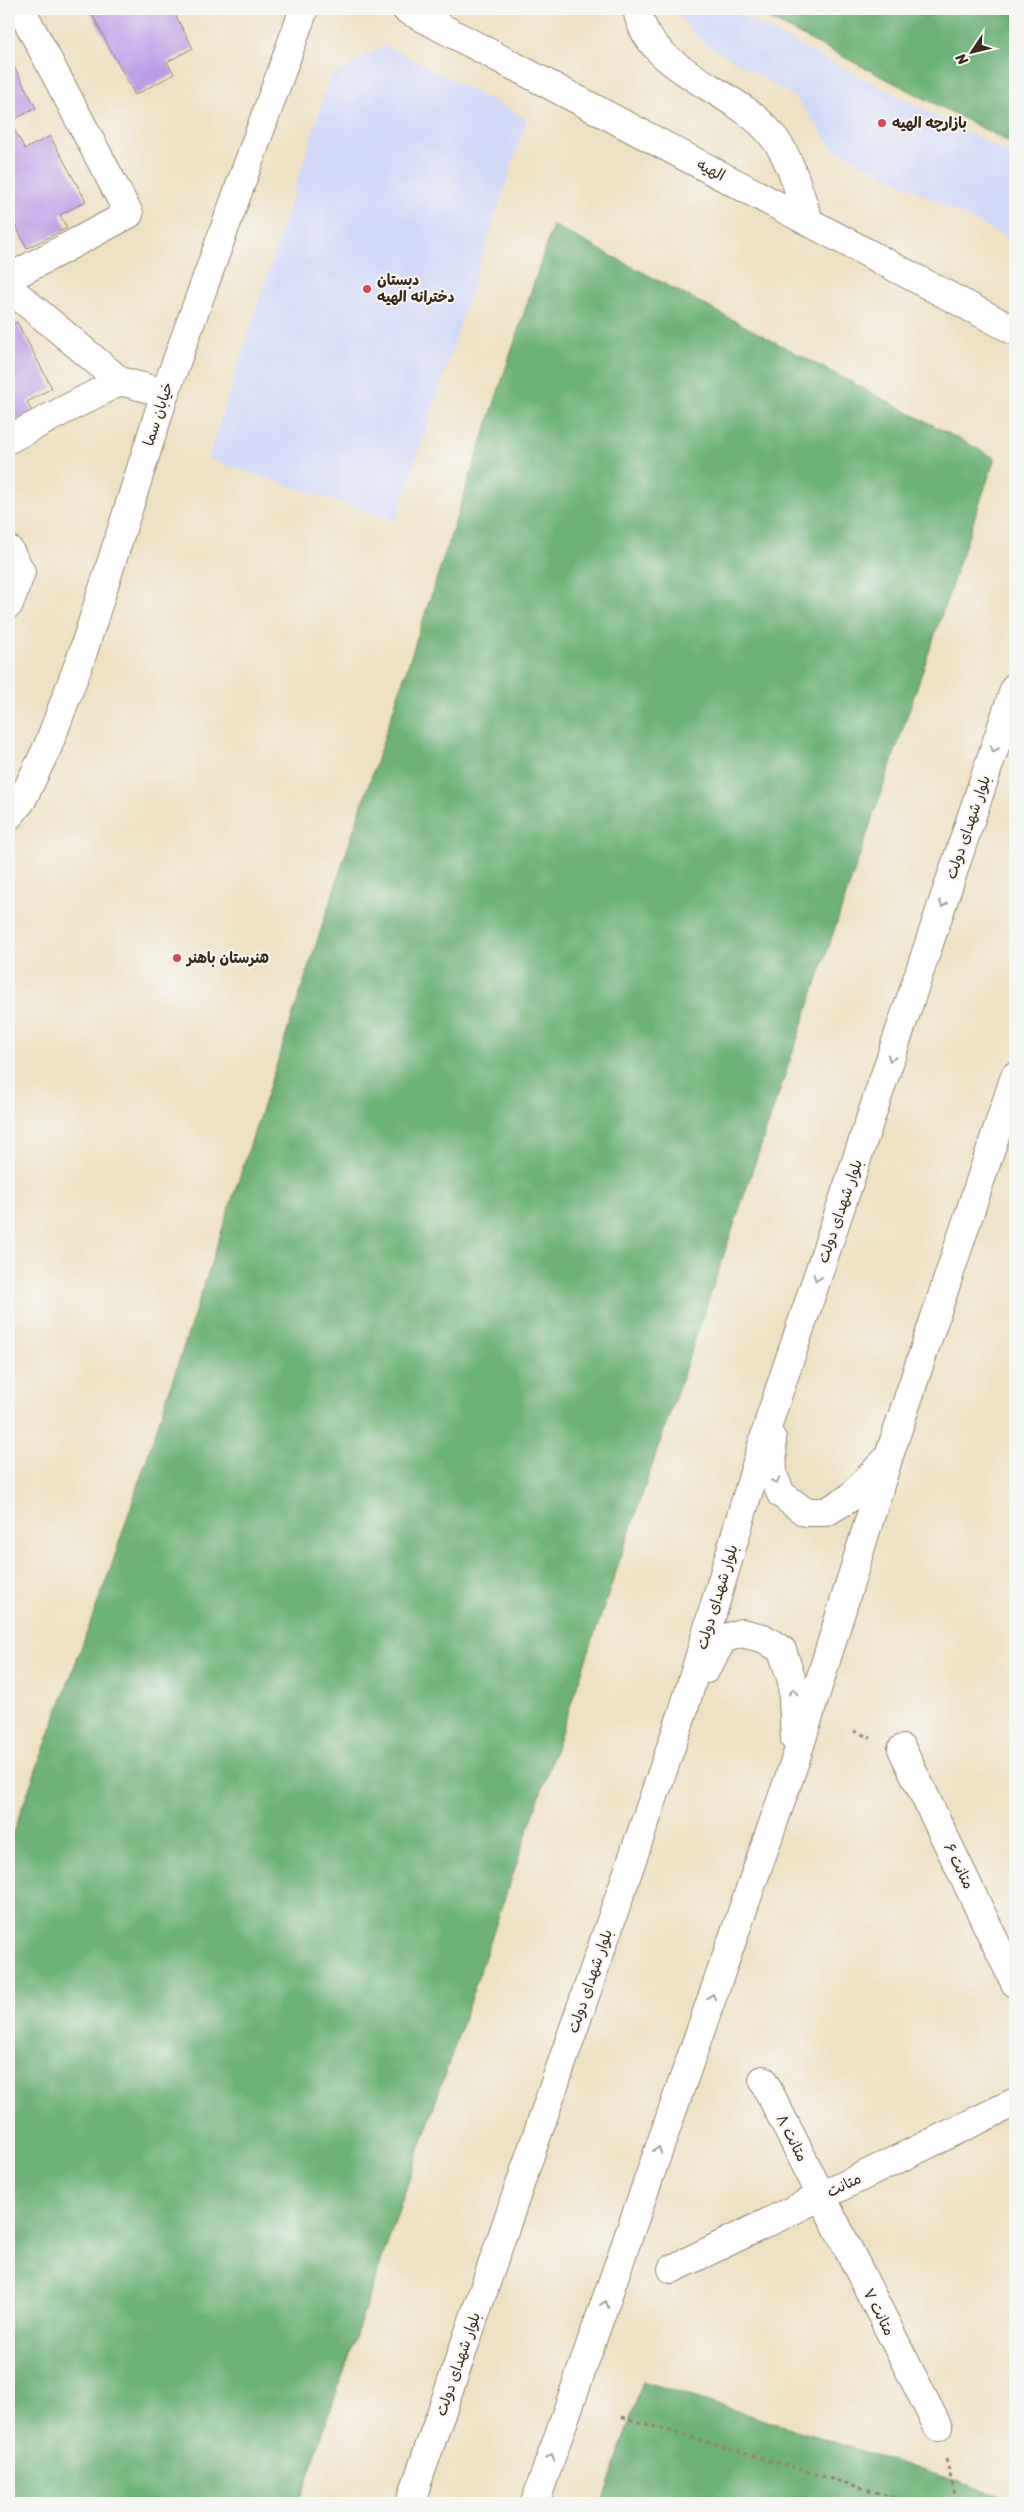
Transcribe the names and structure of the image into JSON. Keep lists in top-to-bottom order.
{
  "streets": {
    "main road": [
      "الهیه",
      "خیابان سما",
      "بلوار شهدای دولت",
      "متانت ۶",
      "متانت ۸",
      "متانت",
      "متانت ۷"
    ]
  },
  "crossings": [
    ["متانت ۸", "متانت"],
    ["متانت ۸", "متانت ۷"],
    ["متانت", "متانت ۷"]
  ],
  "places": ["بازارچه الهیه", "دبستان دخترانه الهیه", "هنرستان باهنر"],
  "north": "bottom left"
}
